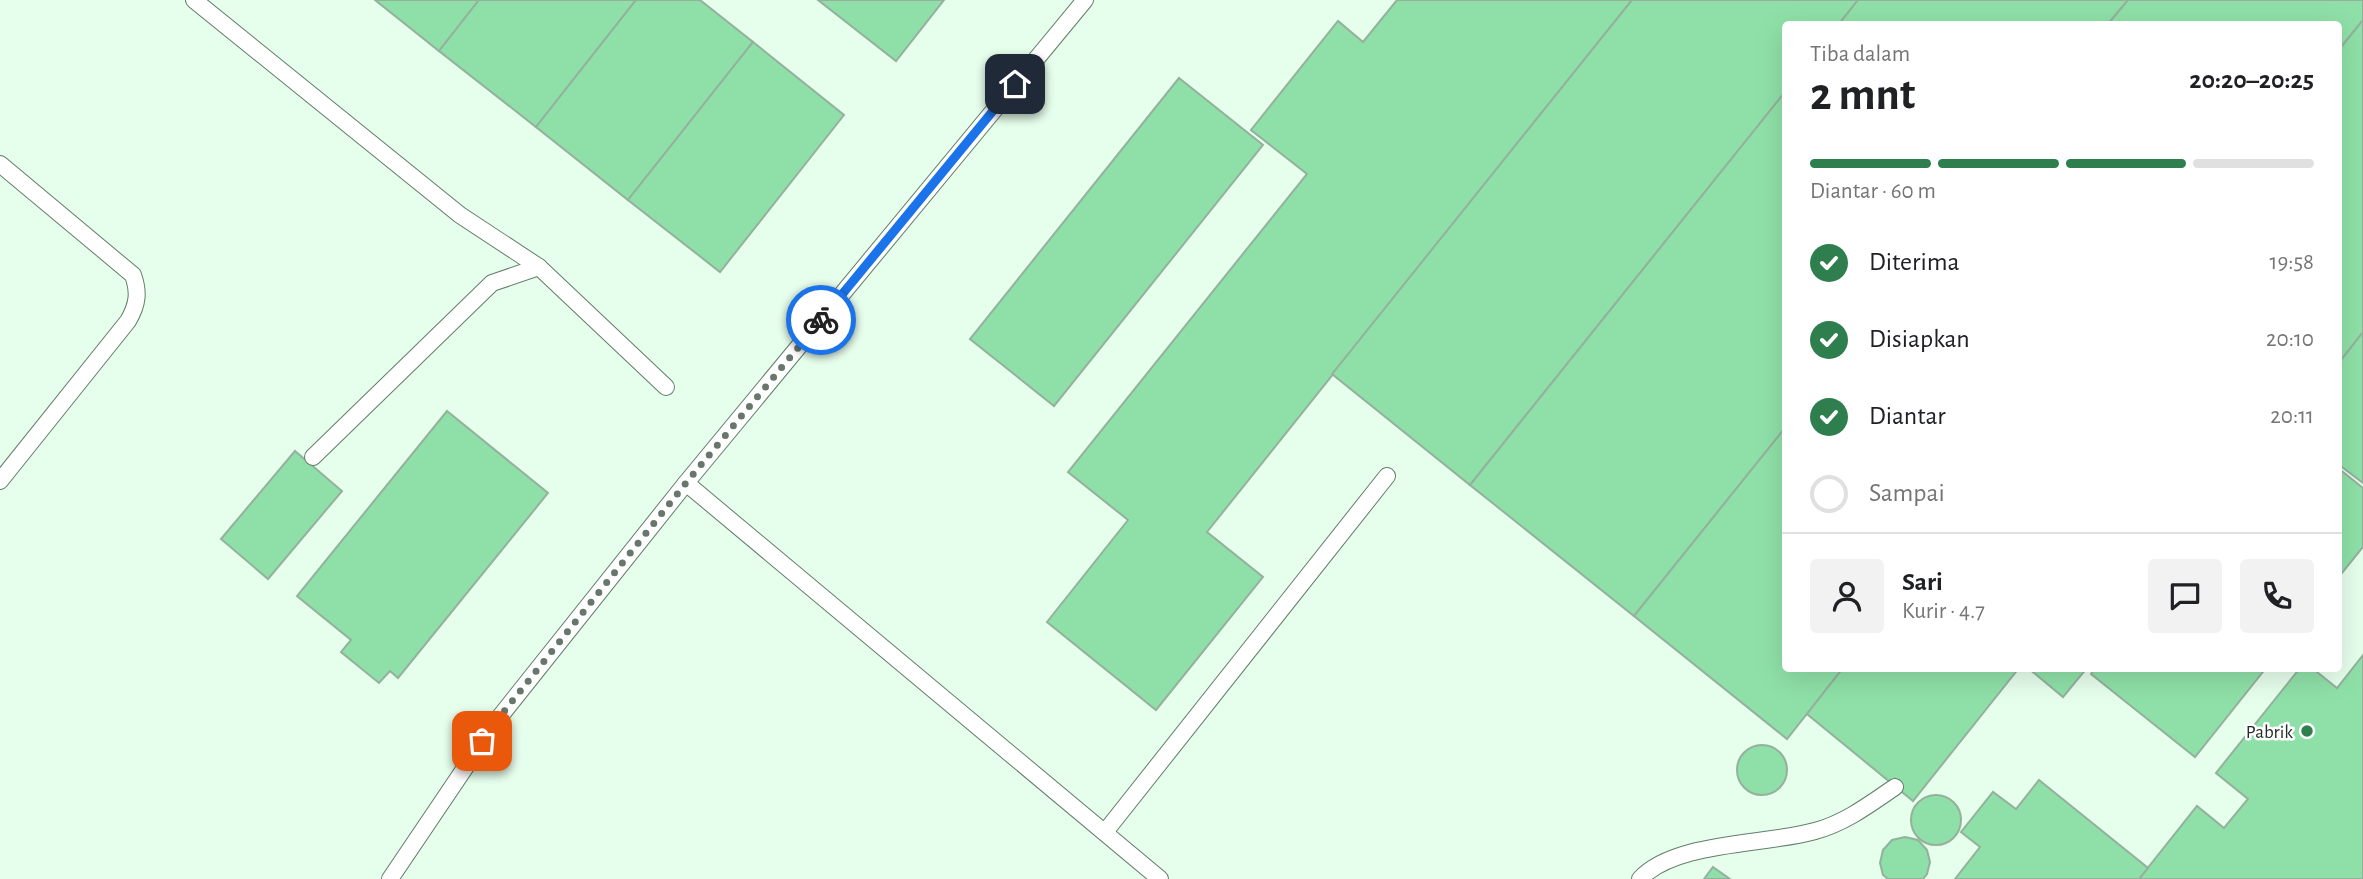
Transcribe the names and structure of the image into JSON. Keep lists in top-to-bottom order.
{
  "places": ["Pabrik"],
  "page": {
    "heading": ["2 mnt", "Tiba dalam", "20:20–20:25"],
    "panel": ["Sari", "Kurir · 4.7"],
    "bar": "Diantar · 60 m",
    "list": [
      ["Diterima", "19:58"],
      ["Disiapkan", "20:10"],
      ["Diantar", "20:11"],
      "Sampai"
    ]
  }
}
